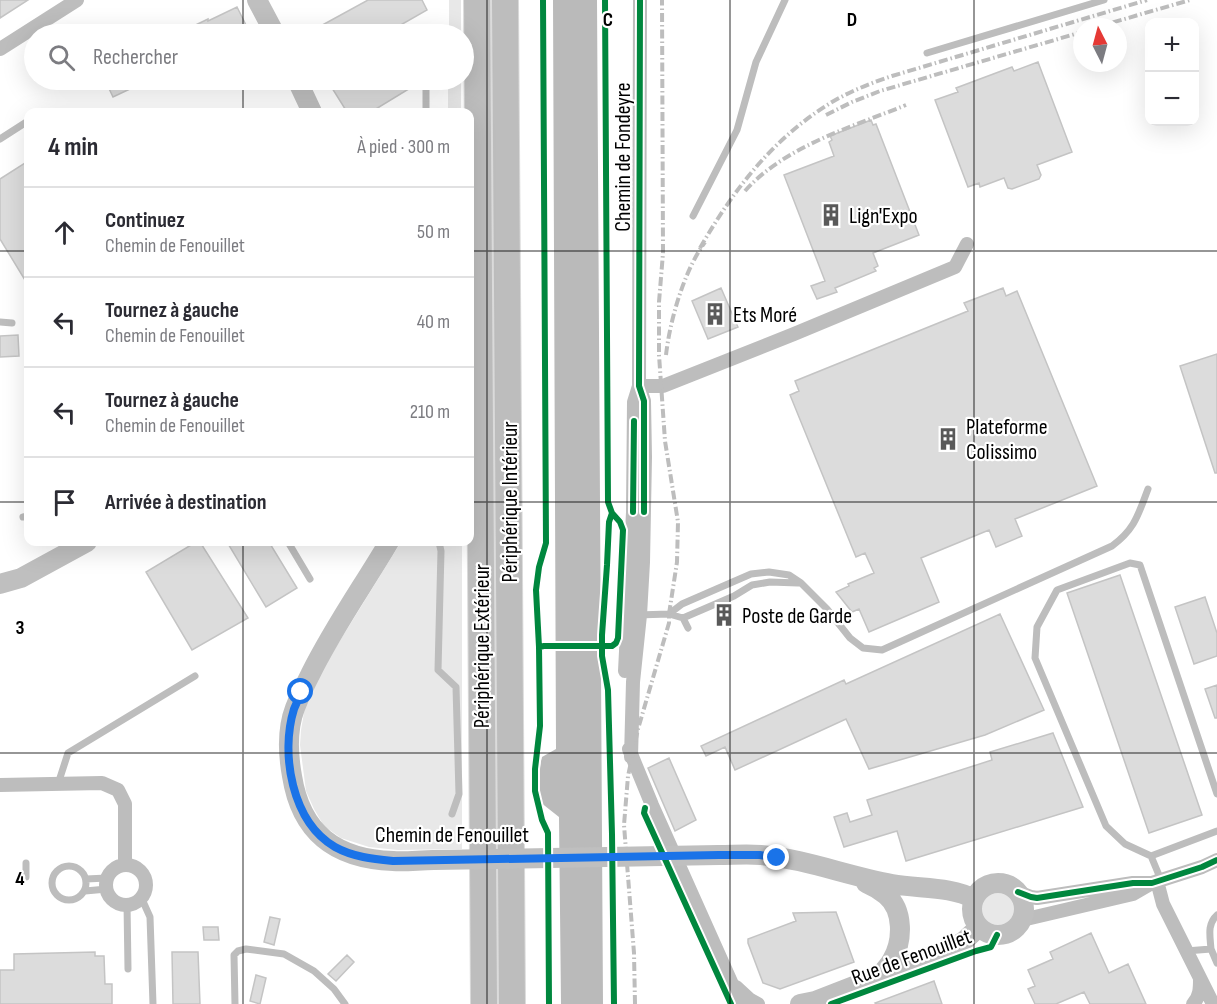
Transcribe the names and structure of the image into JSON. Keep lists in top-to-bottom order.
{
  "streets": {
    "highway": ["Périphérique Intérieur", "Périphérique Extérieur"],
    "street": ["Chemin de Fondeyre", "Chemin de Fenouillet", "Rue de Fenouillet"]
  },
  "crossings": [
    ["Chemin de Fenouillet", "Rue de Fenouillet"]
  ],
  "places": {
    "building": [
      "Lign'Expo",
      "Ets Moré",
      "Plateforme Colissimo",
      "Poste de Garde"
    ]
  },
  "north": "top",
  "page": {
    "map_buttons": ["+", "−"],
    "search": "Rechercher",
    "heading": ["4 min", "À pied · 300 m"],
    "list": [
      ["Continuez", "Chemin de Fenouillet", "50 m"],
      ["Tournez à gauche", "Chemin de Fenouillet", "40 m"],
      ["Tournez à gauche", "Chemin de Fenouillet", "210 m"],
      "Arrivée à destination"
    ]
  },
  "grid": {
    "columns": ["C", "D"],
    "rows": ["3", "4"]
  }
}
